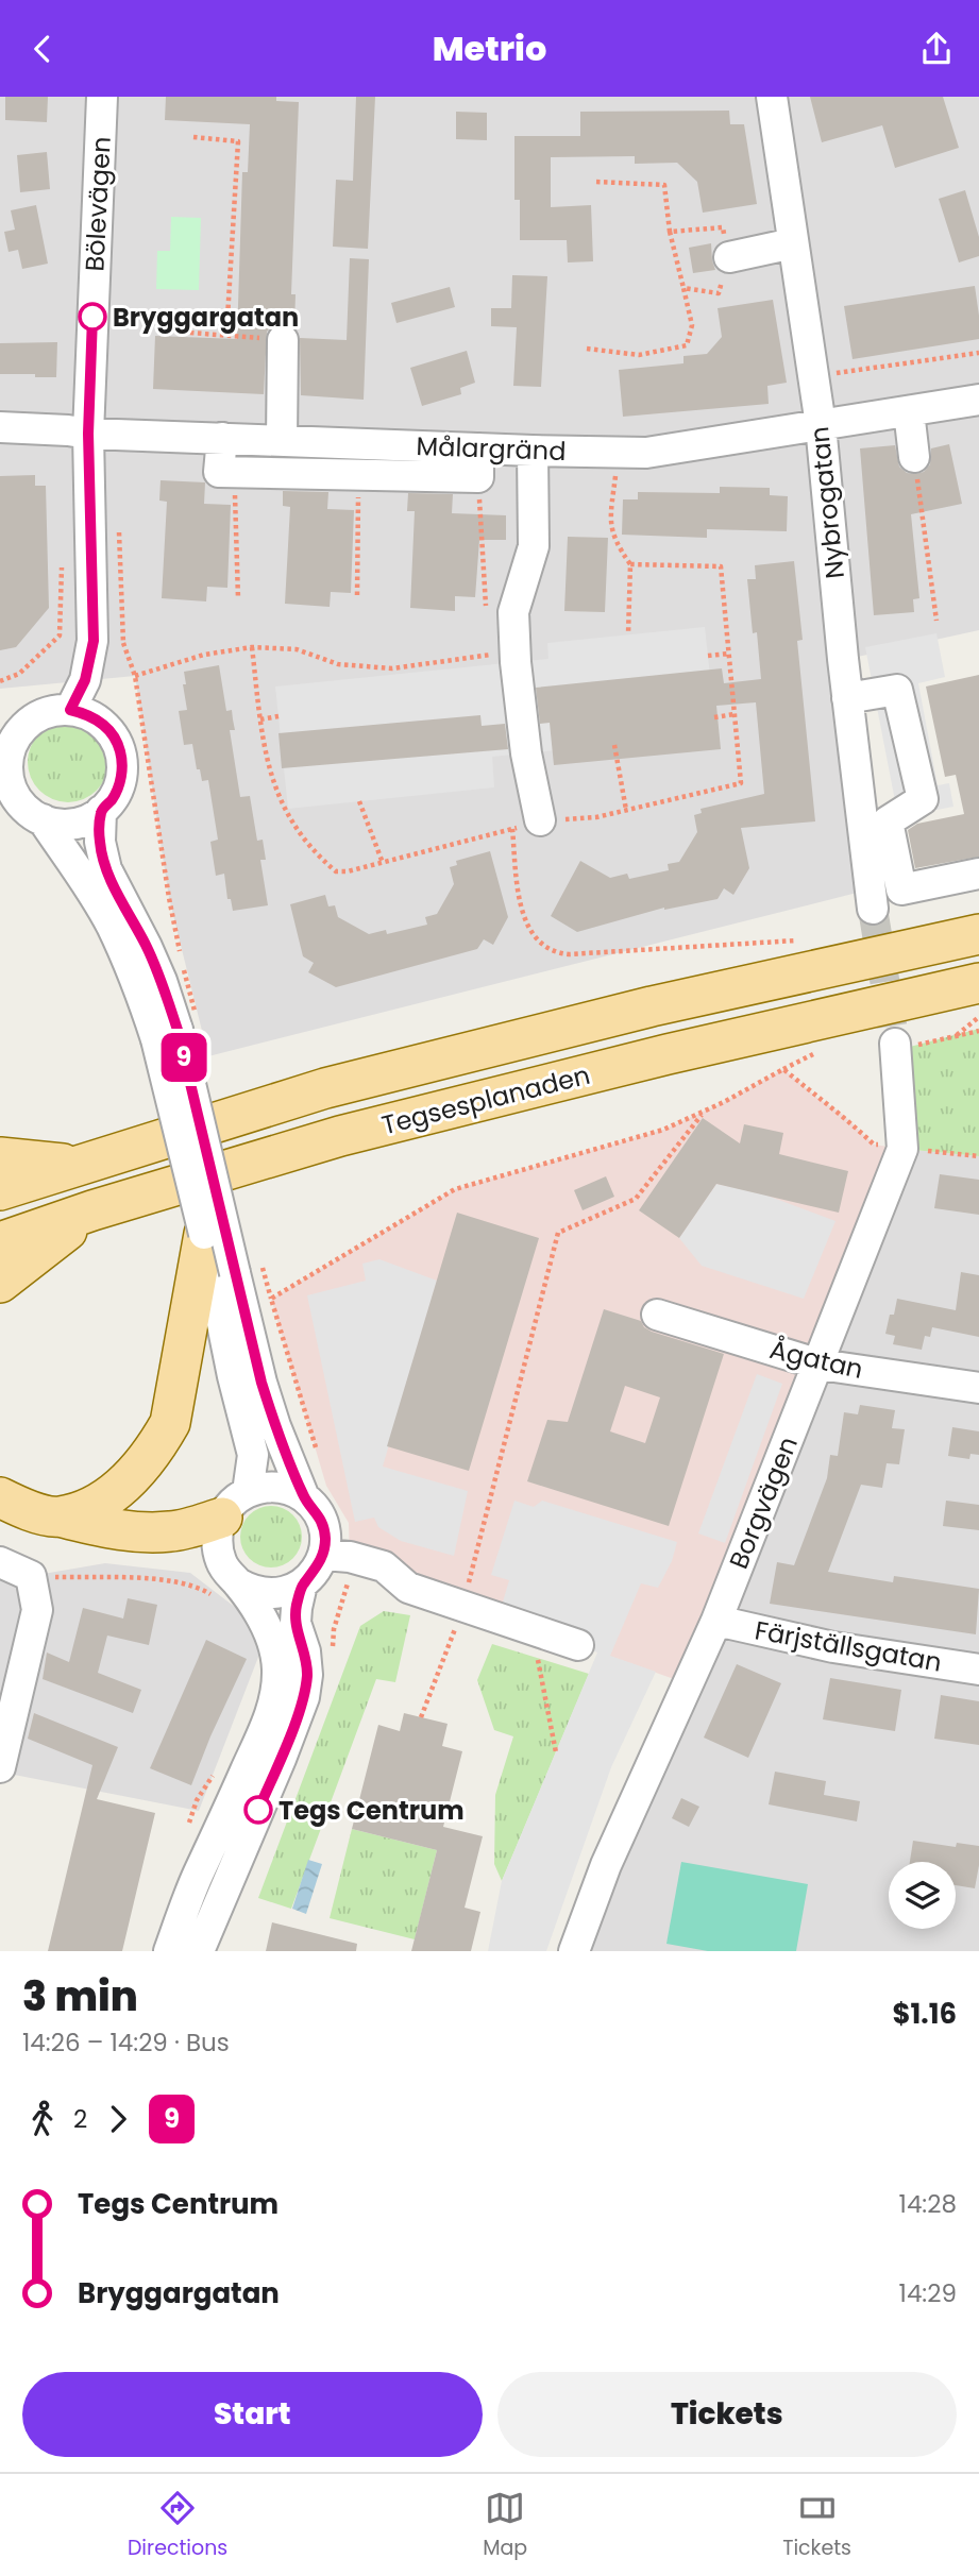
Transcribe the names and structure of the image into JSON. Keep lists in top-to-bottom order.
{
  "streets": {
    "main road": ["Tegsesplanaden"],
    "street": [
      "Bölevägen",
      "Målargränd",
      "Nybrogatan",
      "Ågatan",
      "Borgvägen",
      "Färjställsgatan"
    ]
  },
  "crossings": [
    ["Bölevägen", "Målargränd"],
    ["Målargränd", "Nybrogatan"],
    ["Ågatan", "Borgvägen"],
    ["Borgvägen", "Färjställsgatan"]
  ],
  "places": ["Bryggargatan", "Tegs Centrum"],
  "lines": ["bus line 9"],
  "page": {
    "header": "Metrio",
    "on_map": "9",
    "heading": ["3 min", "14:26 – 14:29 · Bus", "$1.16"],
    "legs": ["2", "9"],
    "list": [
      {
        "name": "Tegs Centrum",
        "value": "14:28"
      },
      {
        "name": "Bryggargatan",
        "value": "14:29"
      }
    ],
    "buttons": ["Start", "Tickets"],
    "tabs": ["Directions", "Map", "Tickets"]
  }
}
